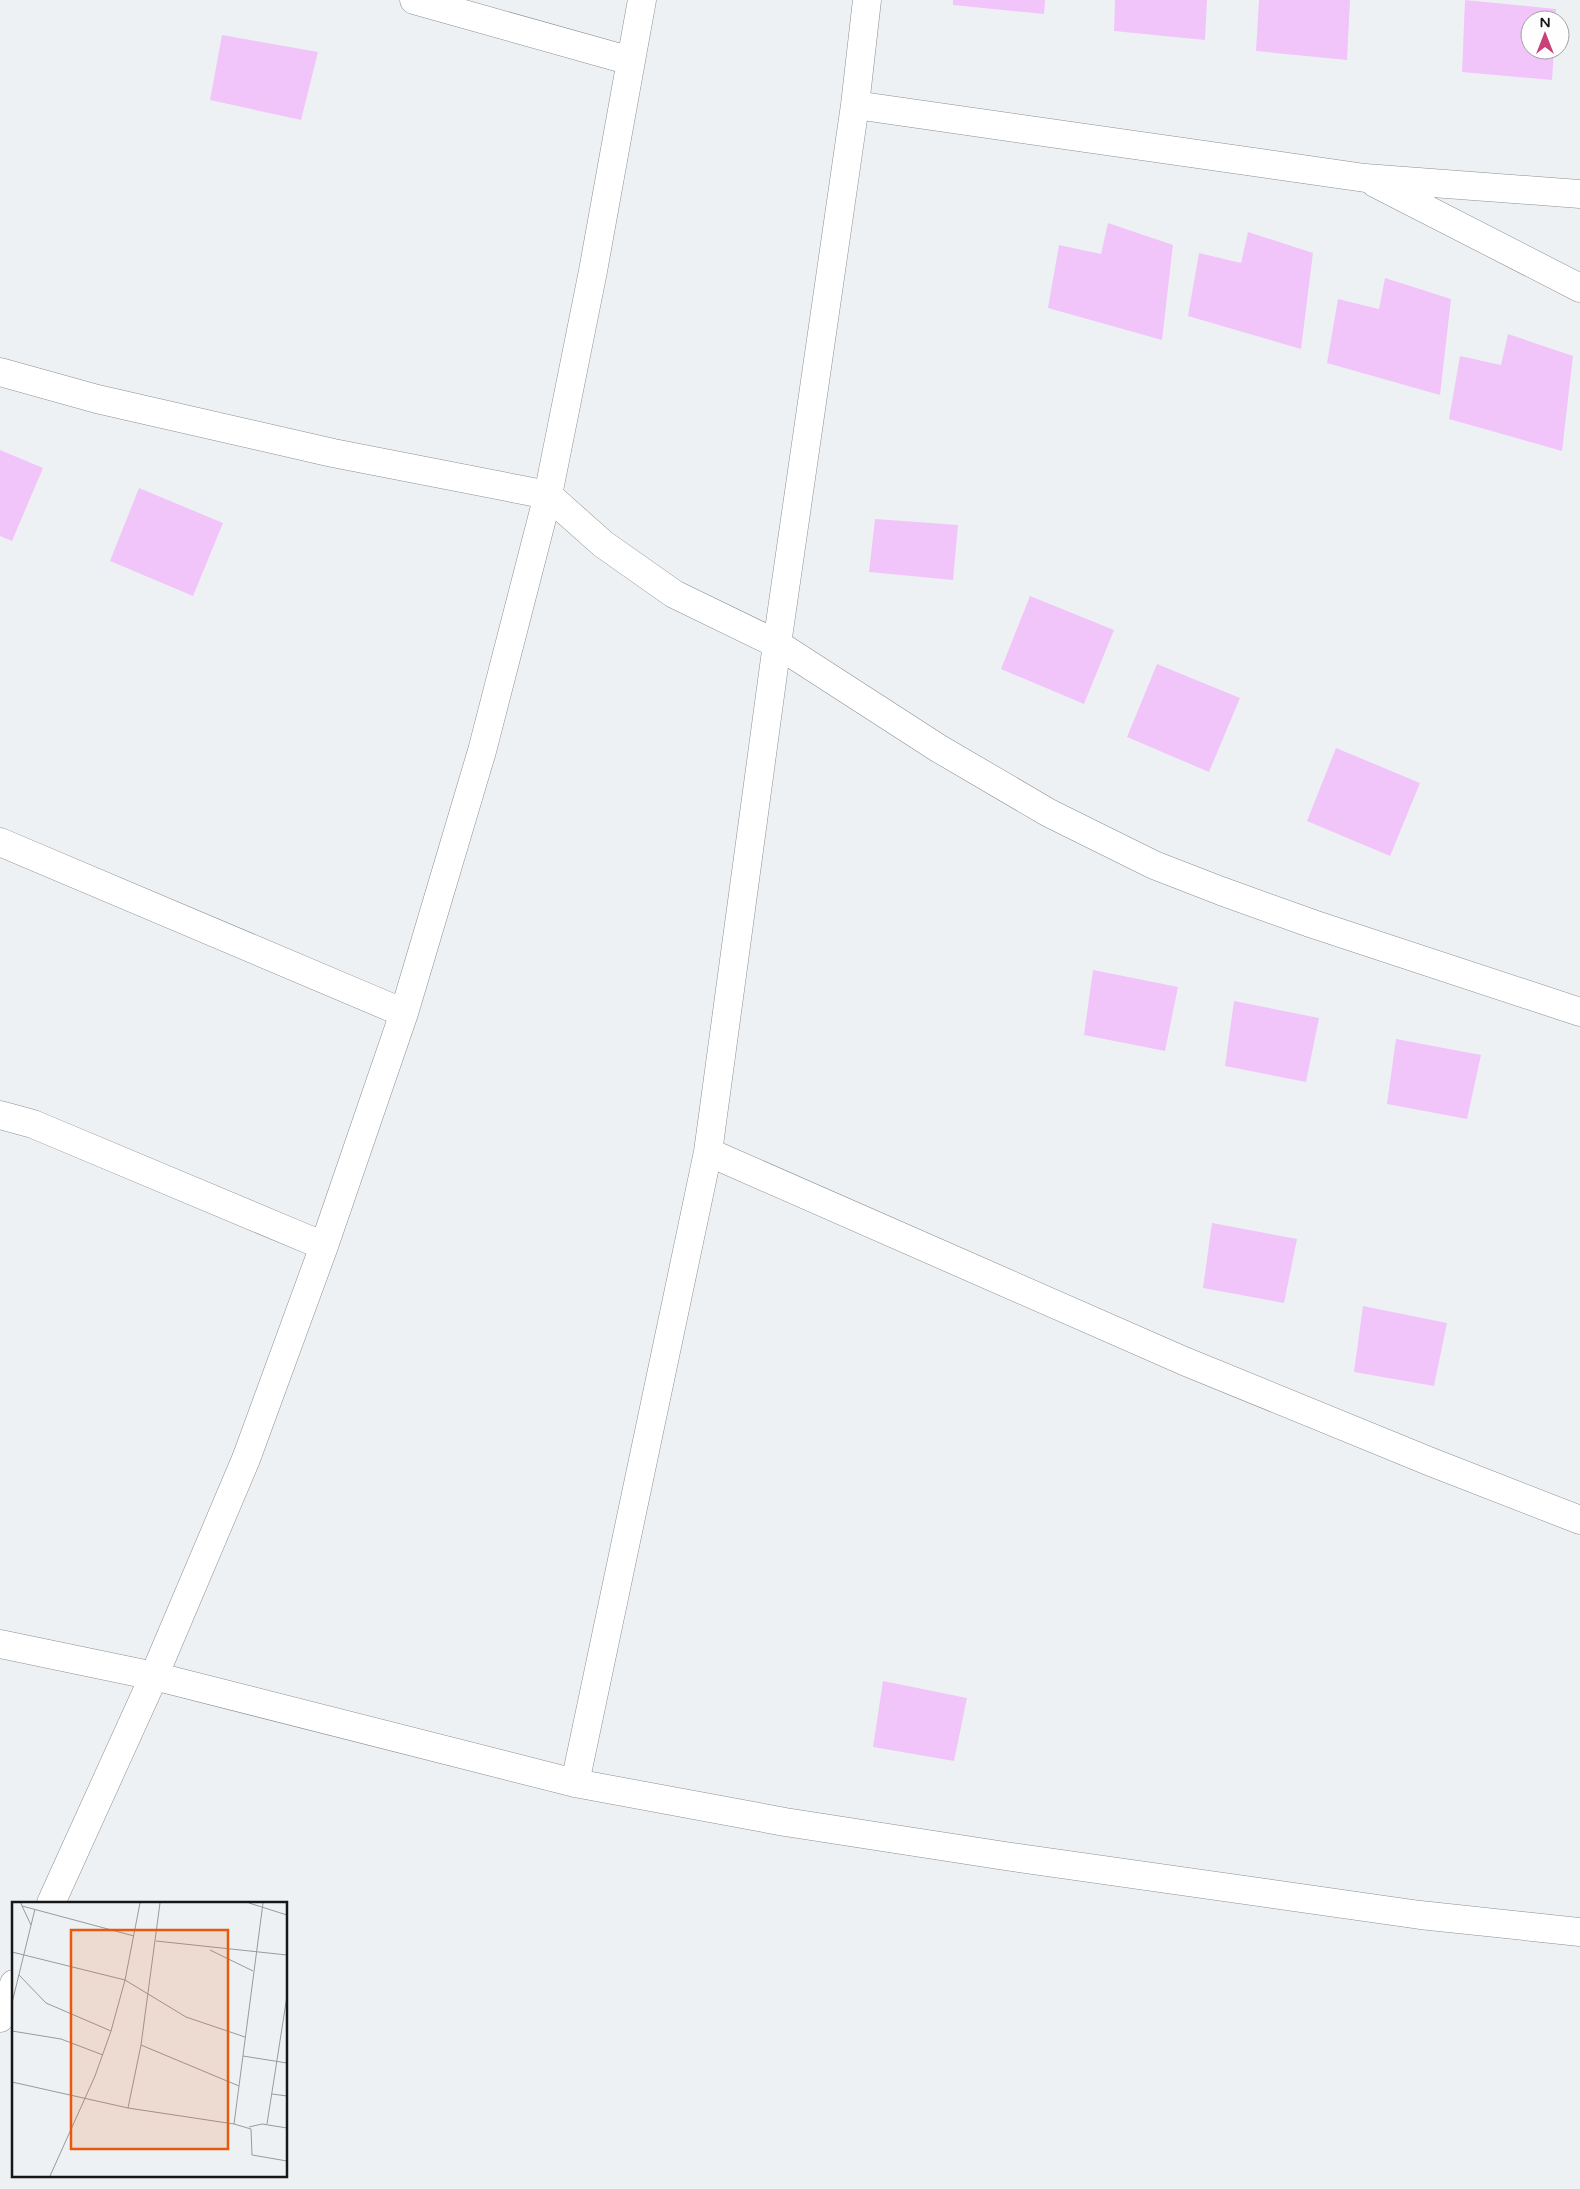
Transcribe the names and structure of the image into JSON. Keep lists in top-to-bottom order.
{
  "north": "top"
}
